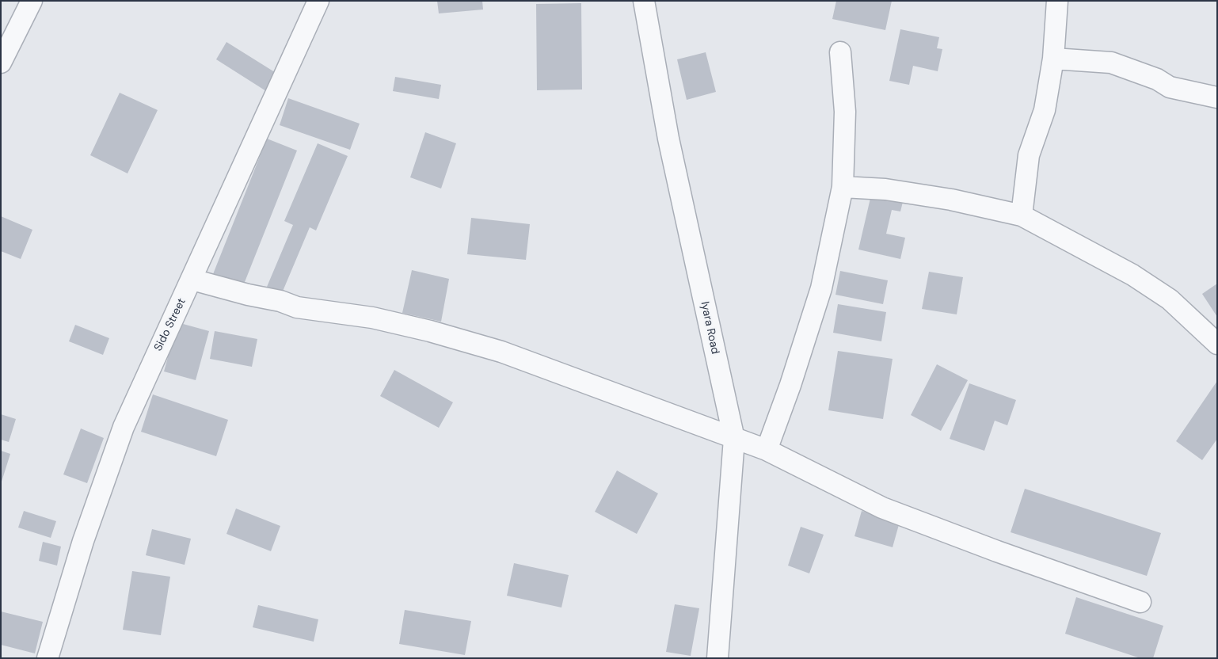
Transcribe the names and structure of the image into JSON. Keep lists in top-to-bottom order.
{
  "streets": {
    "street": ["Sido Street", "Iyara Road"]
  }
}
